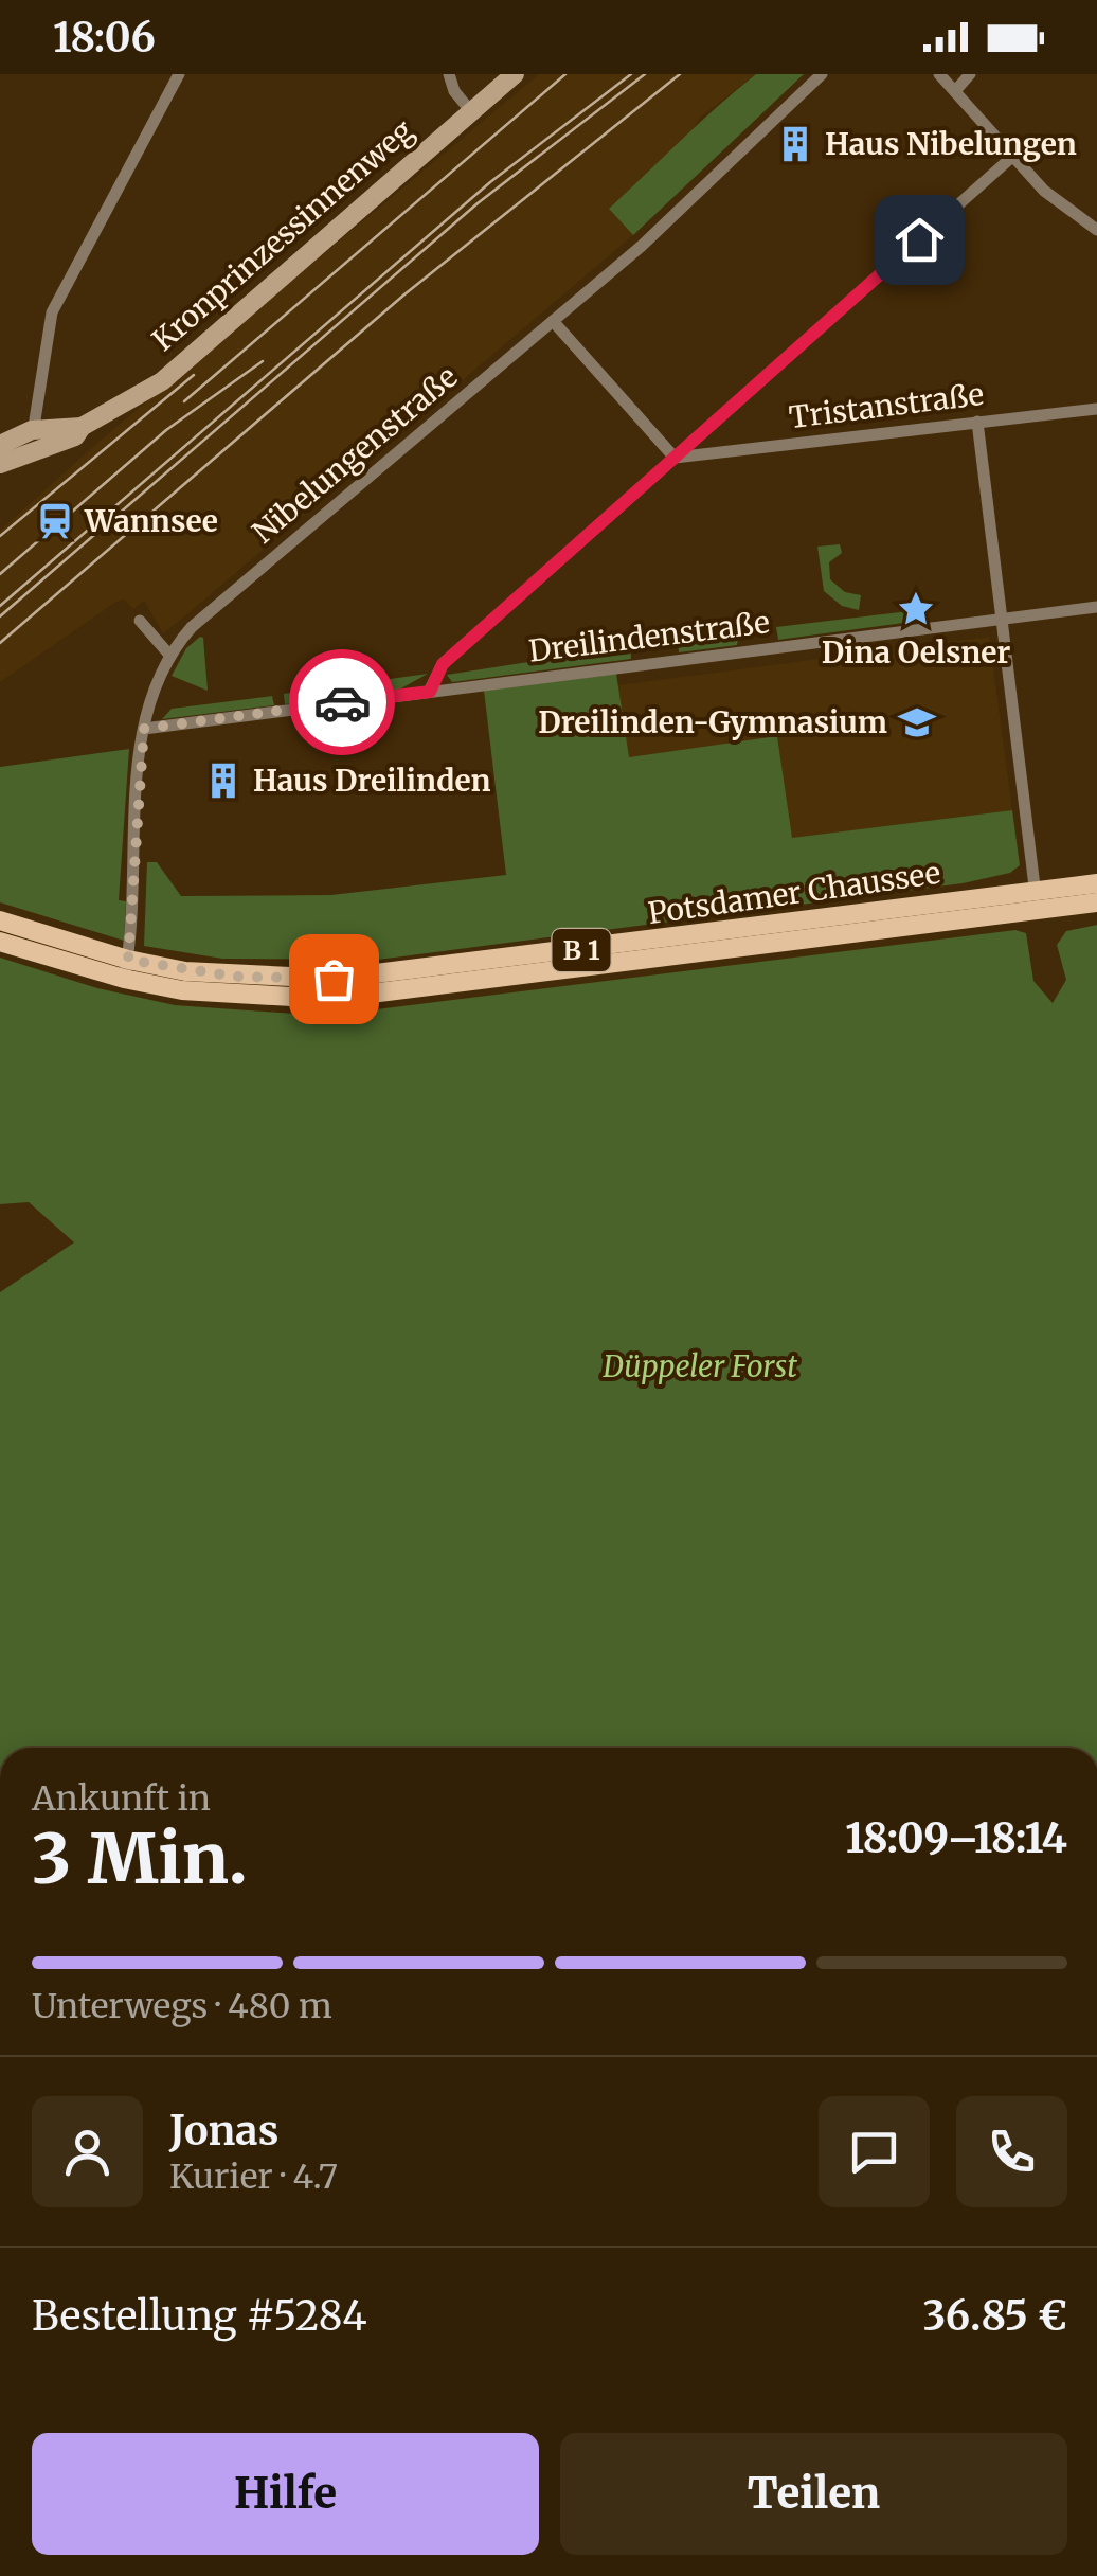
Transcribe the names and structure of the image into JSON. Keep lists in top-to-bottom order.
{
  "streets": {
    "main road": ["Kronprinzessinnenweg", "Potsdamer Chaussee", "B 1"],
    "street": ["Tristanstraße", "Nibelungenstraße", "Dreilindenstraße"]
  },
  "crossings": [
    ["Nibelungenstraße", "Dreilindenstraße"],
    ["Nibelungenstraße", "Potsdamer Chaussee"]
  ],
  "parks": ["Düppeler Forst"],
  "places": {
    "building": ["Haus Nibelungen", "Haus Dreilinden"],
    "station": ["Wannsee"],
    "place": ["Dina Oelsner"],
    "school or university": ["Dreilinden-Gymnasium"]
  },
  "page": {
    "status": "18:06",
    "heading": ["3 Min.", "Ankunft in", "18:09–18:14"],
    "panel": [
      "Jonas",
      "Kurier · 4.7",
      "Bestellung #5284",
      "36.85 €"
    ],
    "bar": "Unterwegs · 480 m",
    "buttons": ["Hilfe", "Teilen"]
  }
}
